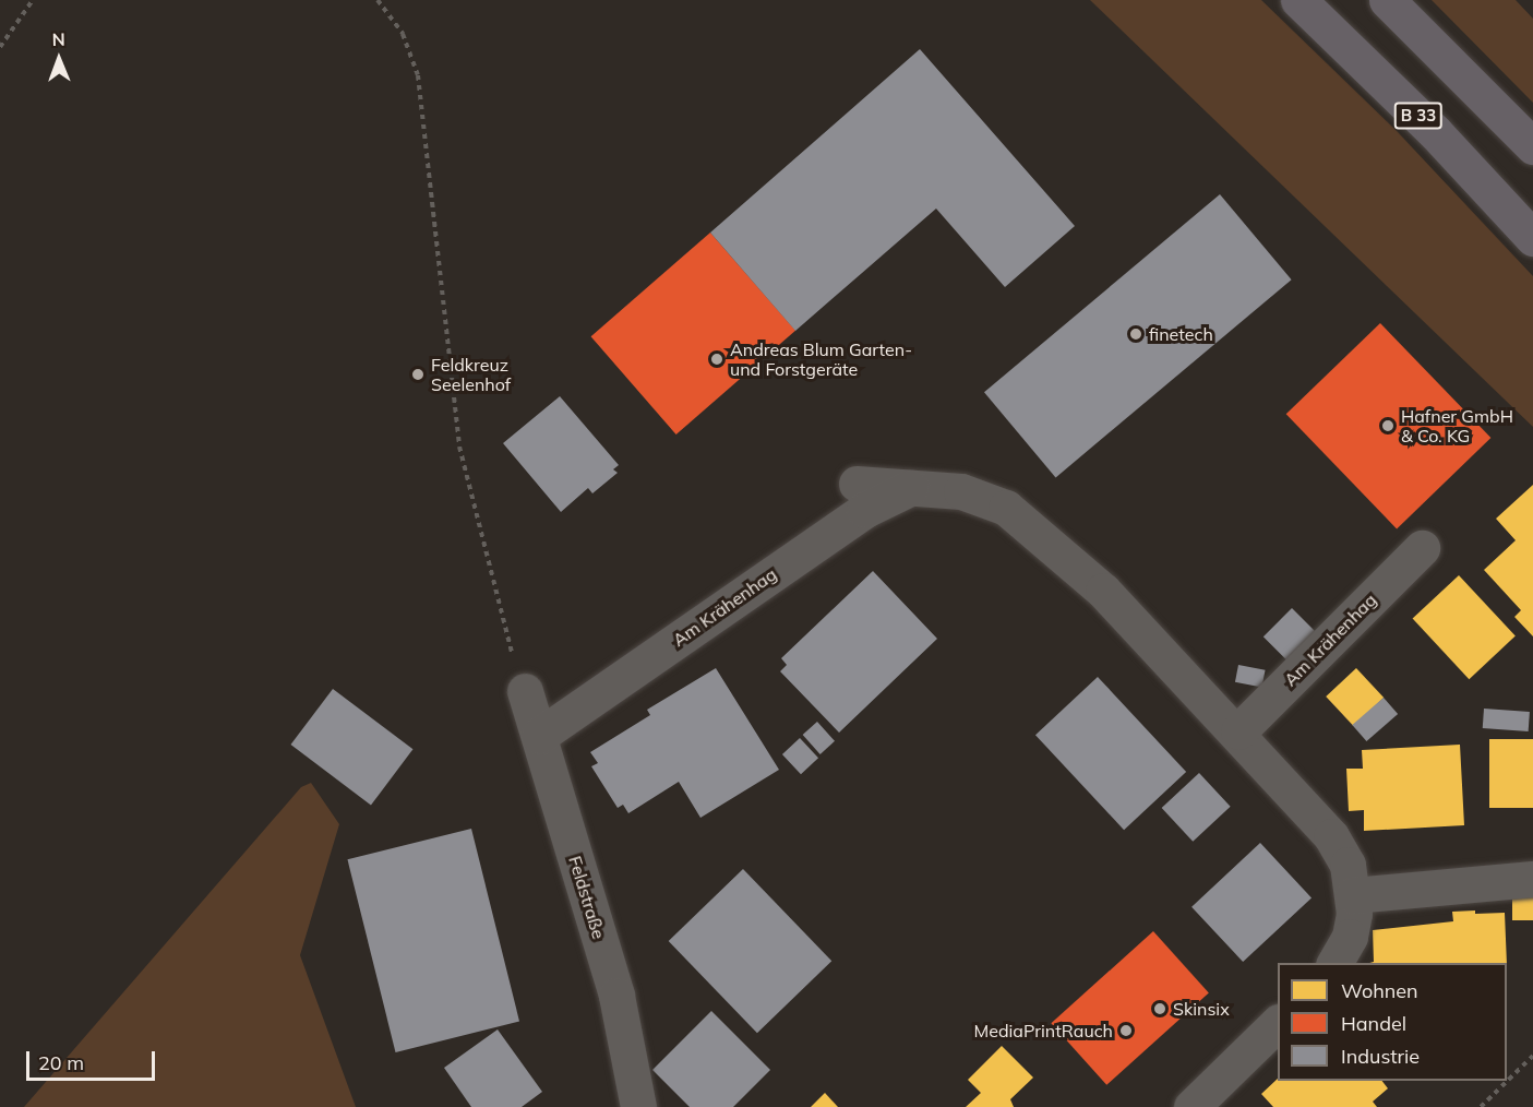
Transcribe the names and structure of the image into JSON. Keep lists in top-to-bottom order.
{
  "streets": {
    "highway": ["B 33"],
    "street": ["Am Krähenhag", "Feldstraße"]
  },
  "crossings": [
    ["Am Krähenhag", "Feldstraße"]
  ],
  "places": [
    "finetech",
    "Andreas Blum Garten- und Forstgeräte",
    "Feldkreuz Seelenhof",
    "Hafner GmbH & Co. KG",
    "Skinsix",
    "MediaPrintRauch"
  ],
  "legend": ["Wohnen", "Handel", "Industrie"],
  "scale_bar": "20 m",
  "north": "top"
}
